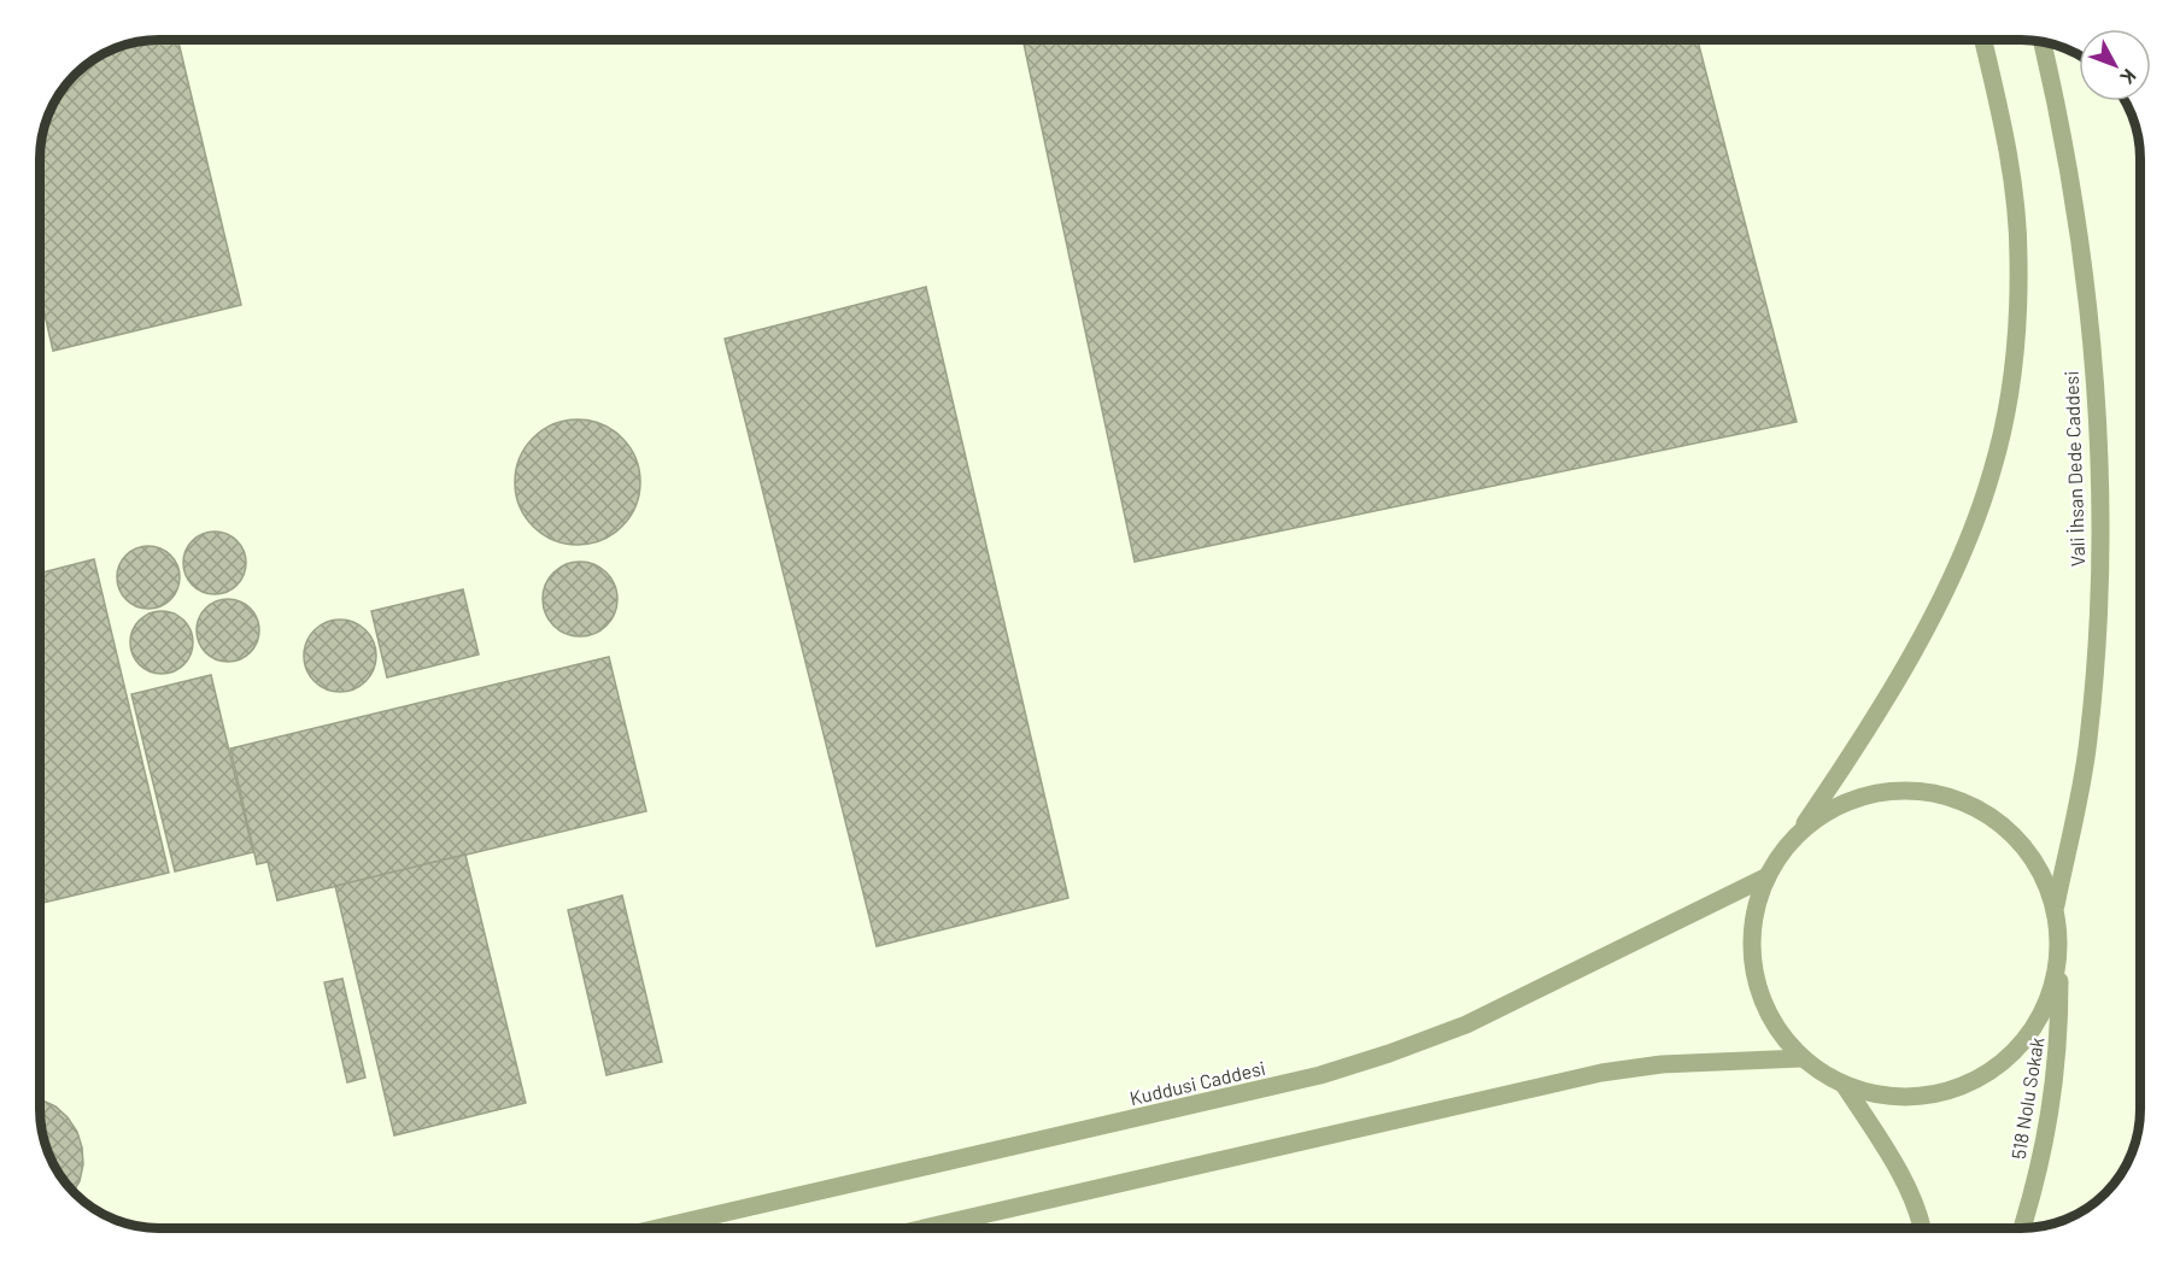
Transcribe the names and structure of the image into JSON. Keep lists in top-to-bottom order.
{
  "streets": {
    "street": ["Vali İhsan Dede Caddesi", "Kuddusi Caddesi", "518 Nolu Sokak"]
  },
  "crossings": [
    ["Vali İhsan Dede Caddesi", "518 Nolu Sokak"]
  ],
  "north": "bottom right"
}
